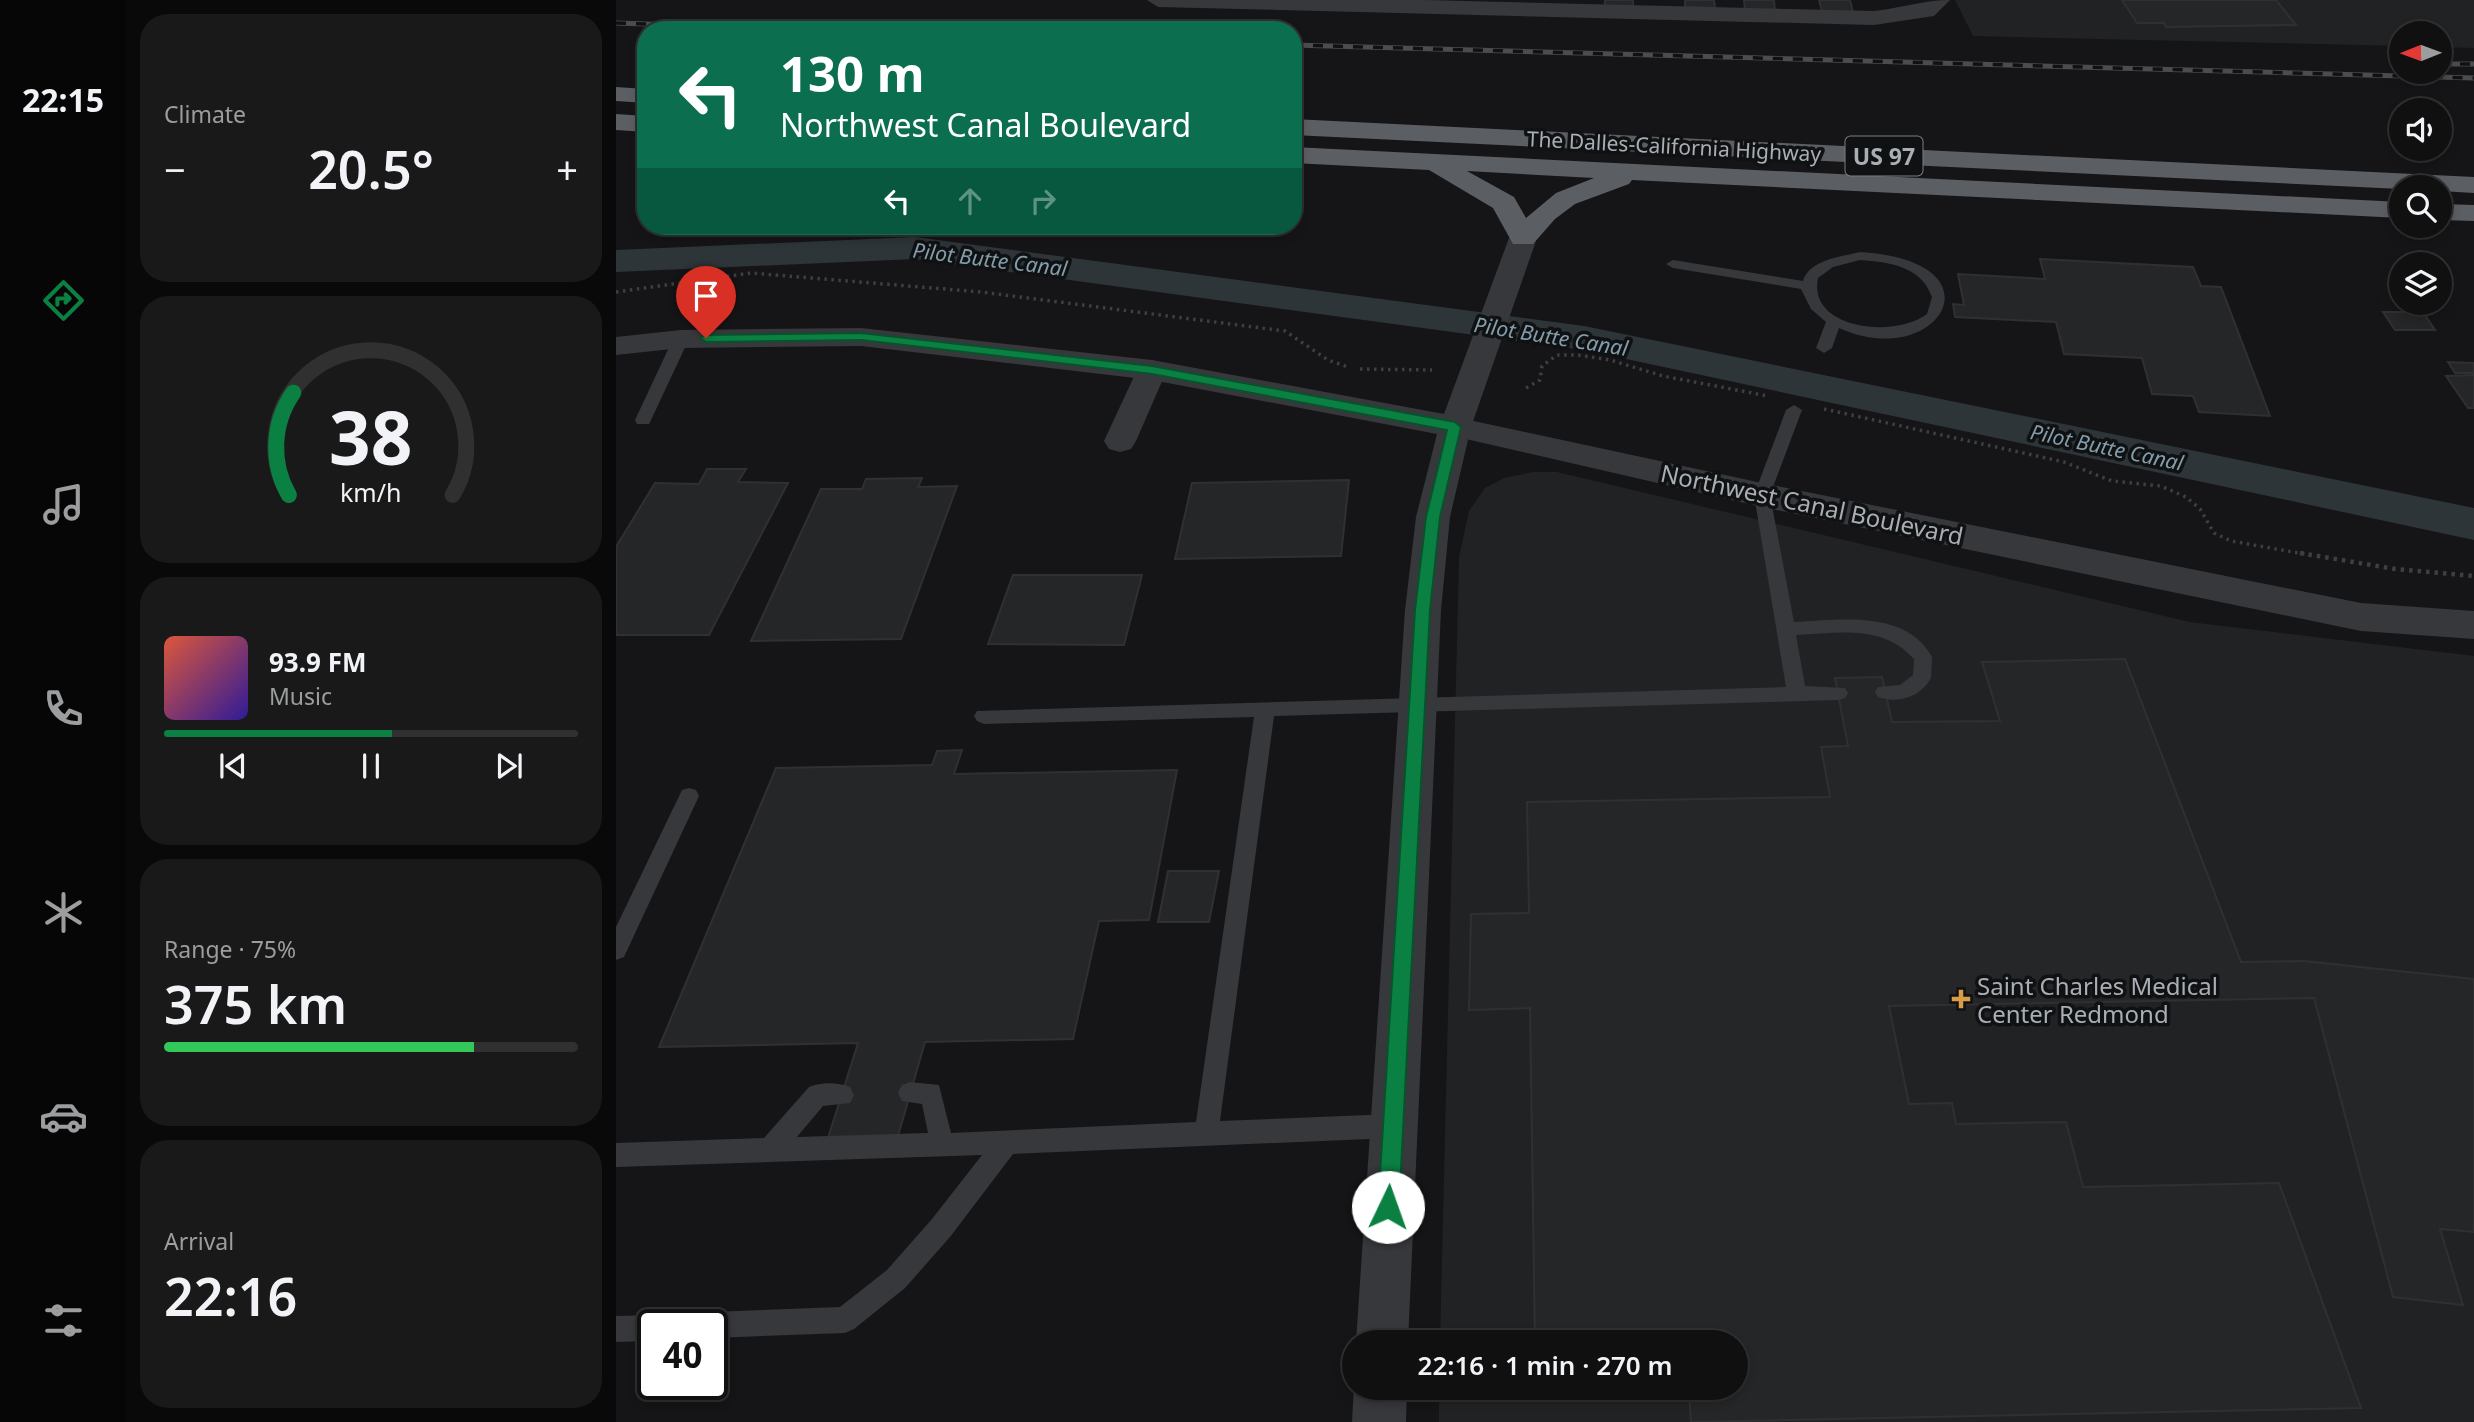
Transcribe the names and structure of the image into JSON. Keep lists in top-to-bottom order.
{
  "streets": {
    "highway": ["The Dalles-California Highway", "US 97"],
    "street": ["Northwest Canal Boulevard"]
  },
  "water": ["Pilot Butte Canal"],
  "places": {
    "health": ["Saint Charles Medical Center Redmond"]
  },
  "north": "left",
  "page": {
    "tabs": "22:15",
    "tile": [
      "Climate",
      ["Range · 75%", "375 km"],
      ["Arrival", "22:16"]
    ],
    "turn": ["130 m", "Northwest Canal Boulevard"],
    "heat": ["−", "20.5°", "+"],
    "song": ["93.9 FM", "Music"],
    "limit": "40",
    "trip": "22:16 · 1 min · 270 m",
    "gauge": ["38", "km/h"]
  }
}
